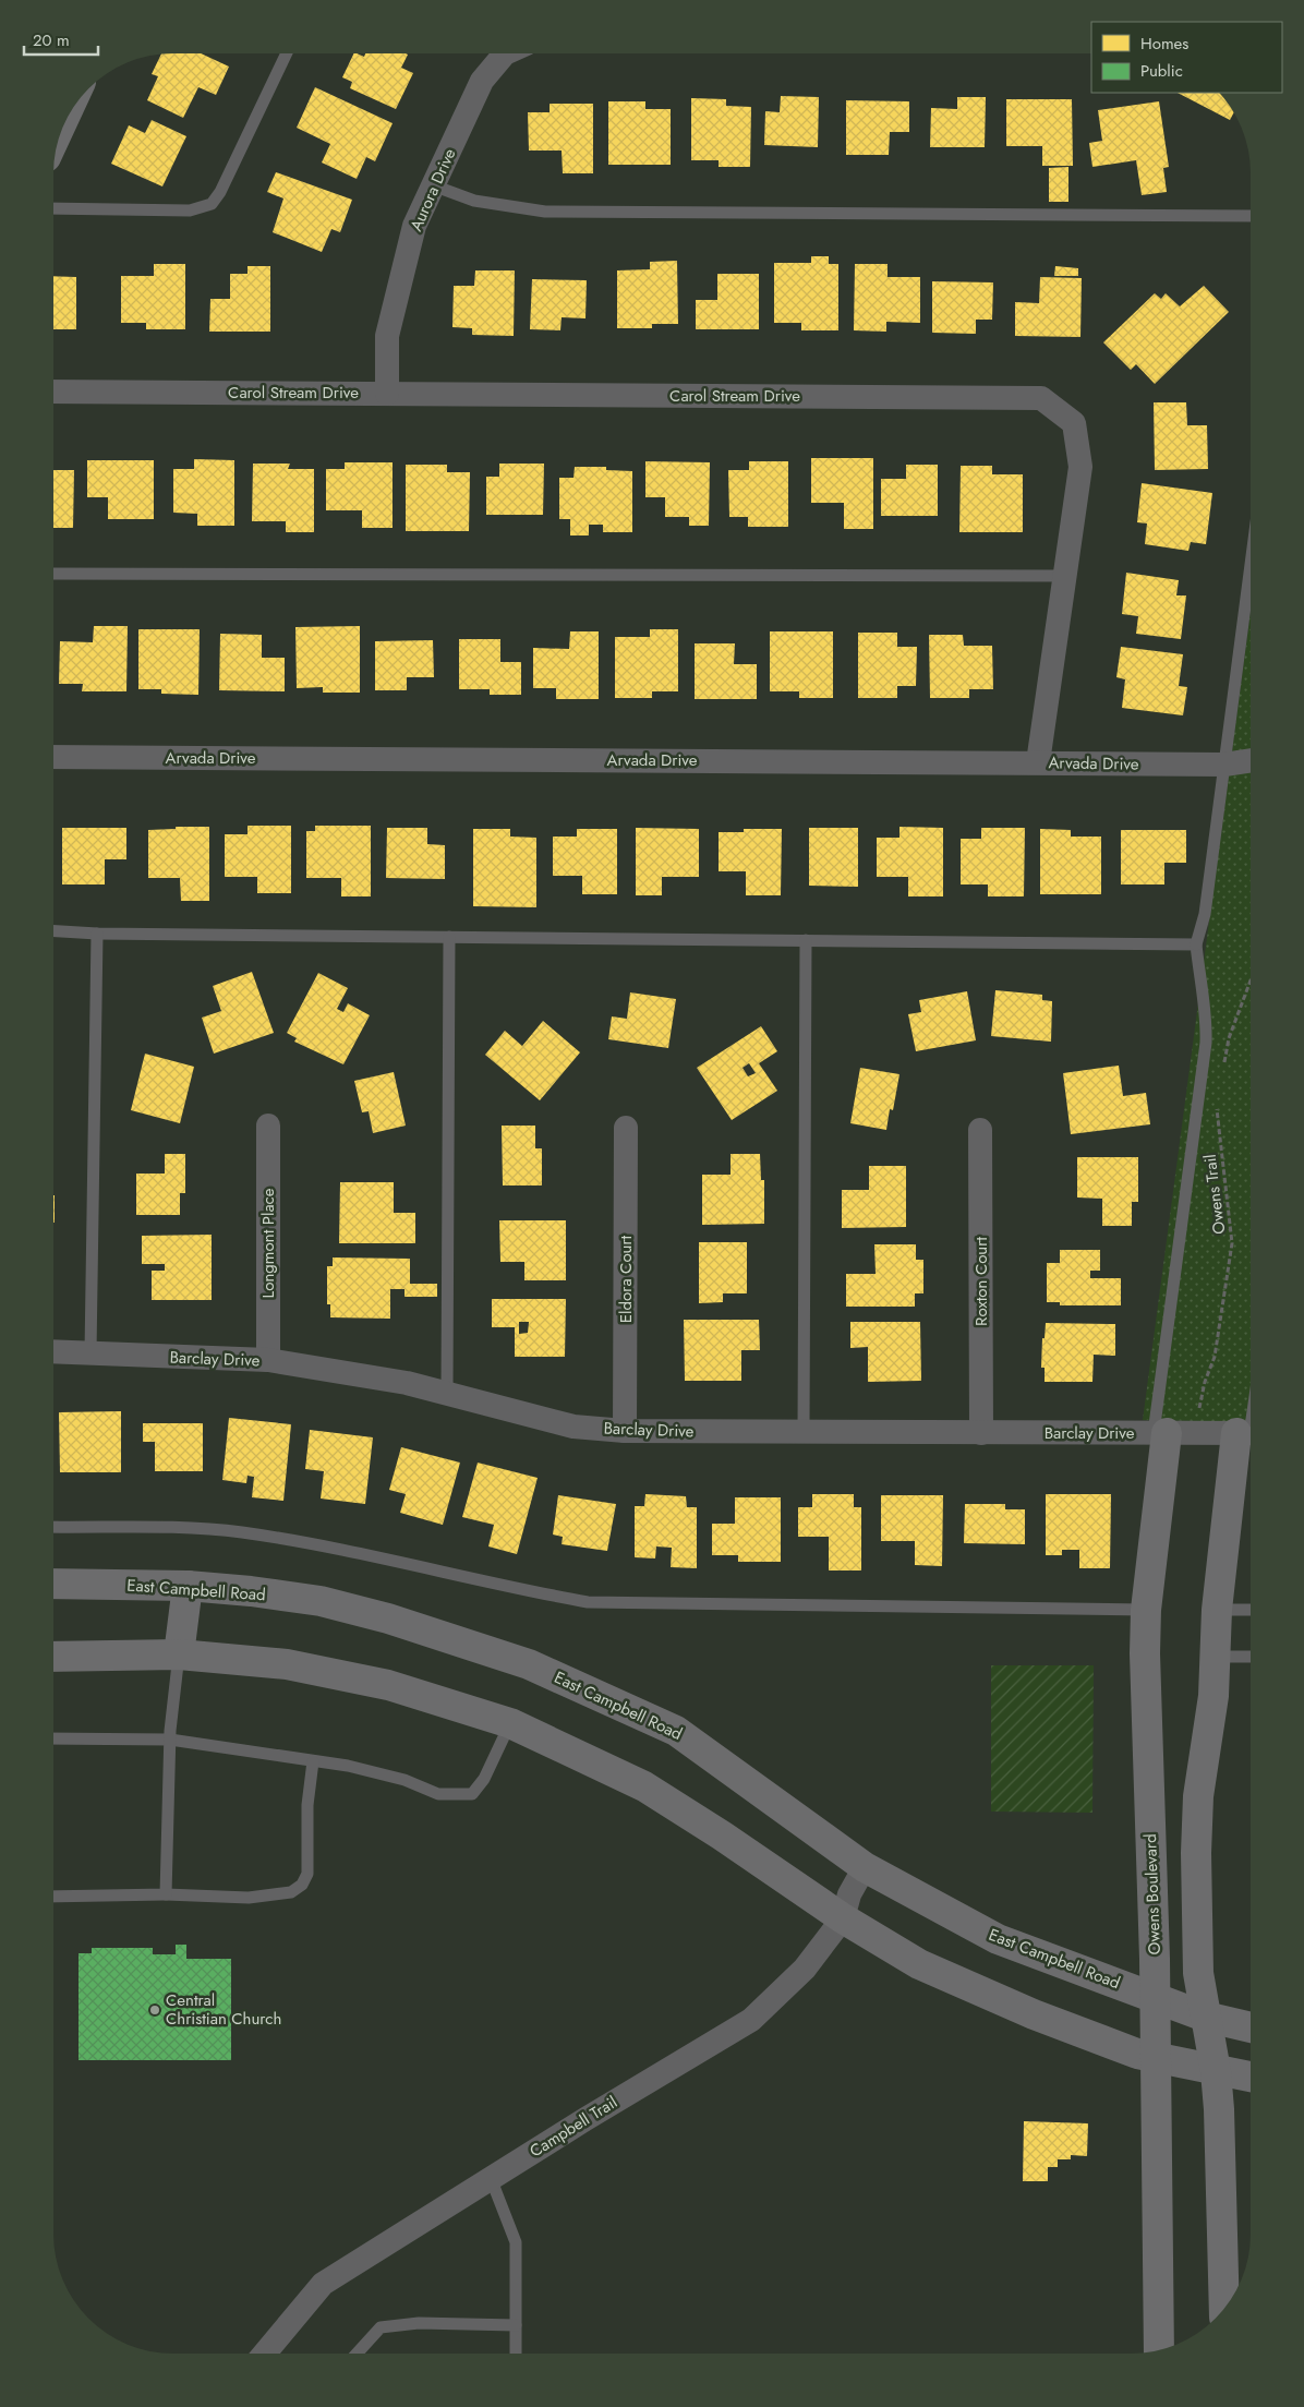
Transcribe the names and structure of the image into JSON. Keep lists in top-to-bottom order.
{
  "streets": {
    "main road": ["East Campbell Road", "Owens Boulevard"],
    "street": [
      "Aurora Drive",
      "Carol Stream Drive",
      "Arvada Drive",
      "Longmont Place",
      "Eldora Court",
      "Roxton Court",
      "Barclay Drive",
      "Campbell Trail"
    ],
    "path": ["Owens Trail"]
  },
  "crossings": [
    ["Aurora Drive", "Carol Stream Drive"],
    ["Carol Stream Drive", "Arvada Drive"],
    ["Owens Trail", "Barclay Drive"],
    ["Longmont Place", "Barclay Drive"],
    ["Eldora Court", "Barclay Drive"],
    ["Roxton Court", "Barclay Drive"],
    ["Barclay Drive", "Owens Boulevard"],
    ["East Campbell Road", "Owens Boulevard"],
    ["East Campbell Road", "Campbell Trail"]
  ],
  "places": ["Central Christian Church"],
  "legend": ["Homes", "Public"],
  "scale_bar": "20 m"
}
